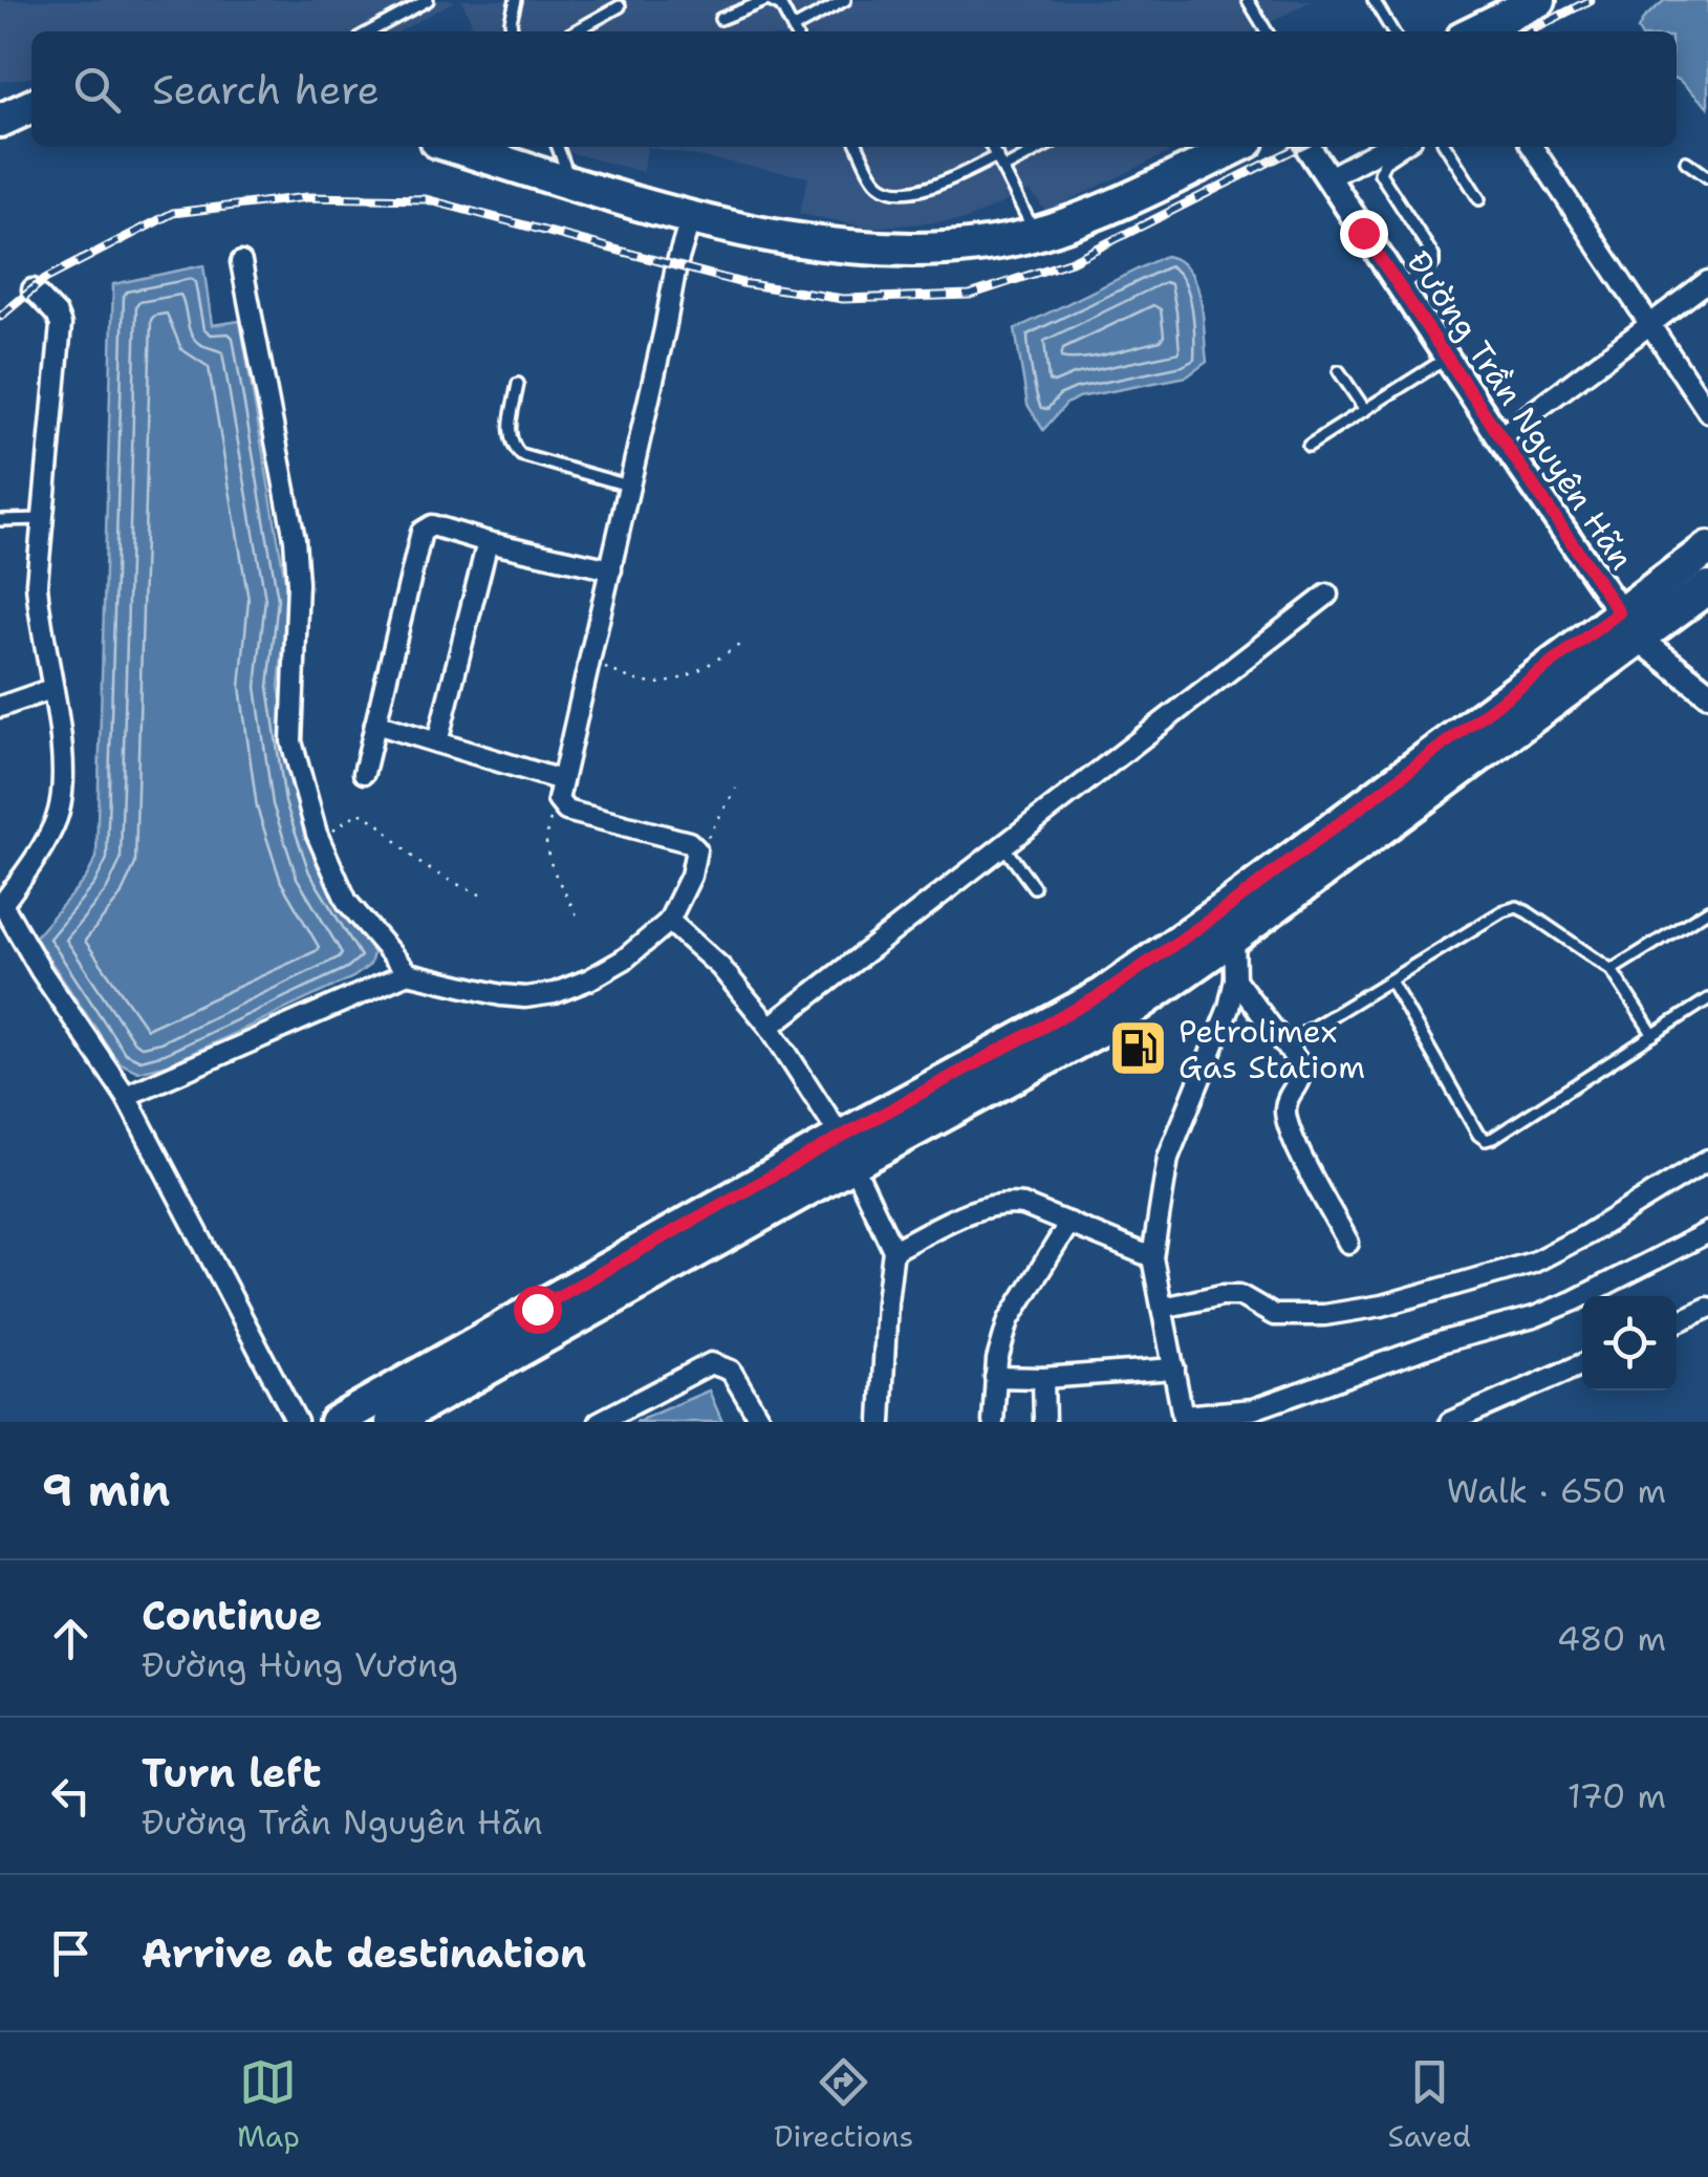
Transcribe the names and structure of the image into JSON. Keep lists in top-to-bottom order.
{
  "streets": {
    "street": ["Đường Trần Nguyên Hãn"]
  },
  "places": {
    "fuel station": ["Petrolimex Gas Statiom"]
  },
  "page": {
    "search": "Search here",
    "heading": ["9 min", "Walk · 650 m"],
    "list": [
      ["Continue", "Đường Hùng Vương", "480 m"],
      ["Turn left", "Đường Trần Nguyên Hãn", "170 m"],
      "Arrive at destination"
    ],
    "nav": ["Map", "Directions", "Saved"]
  }
}
